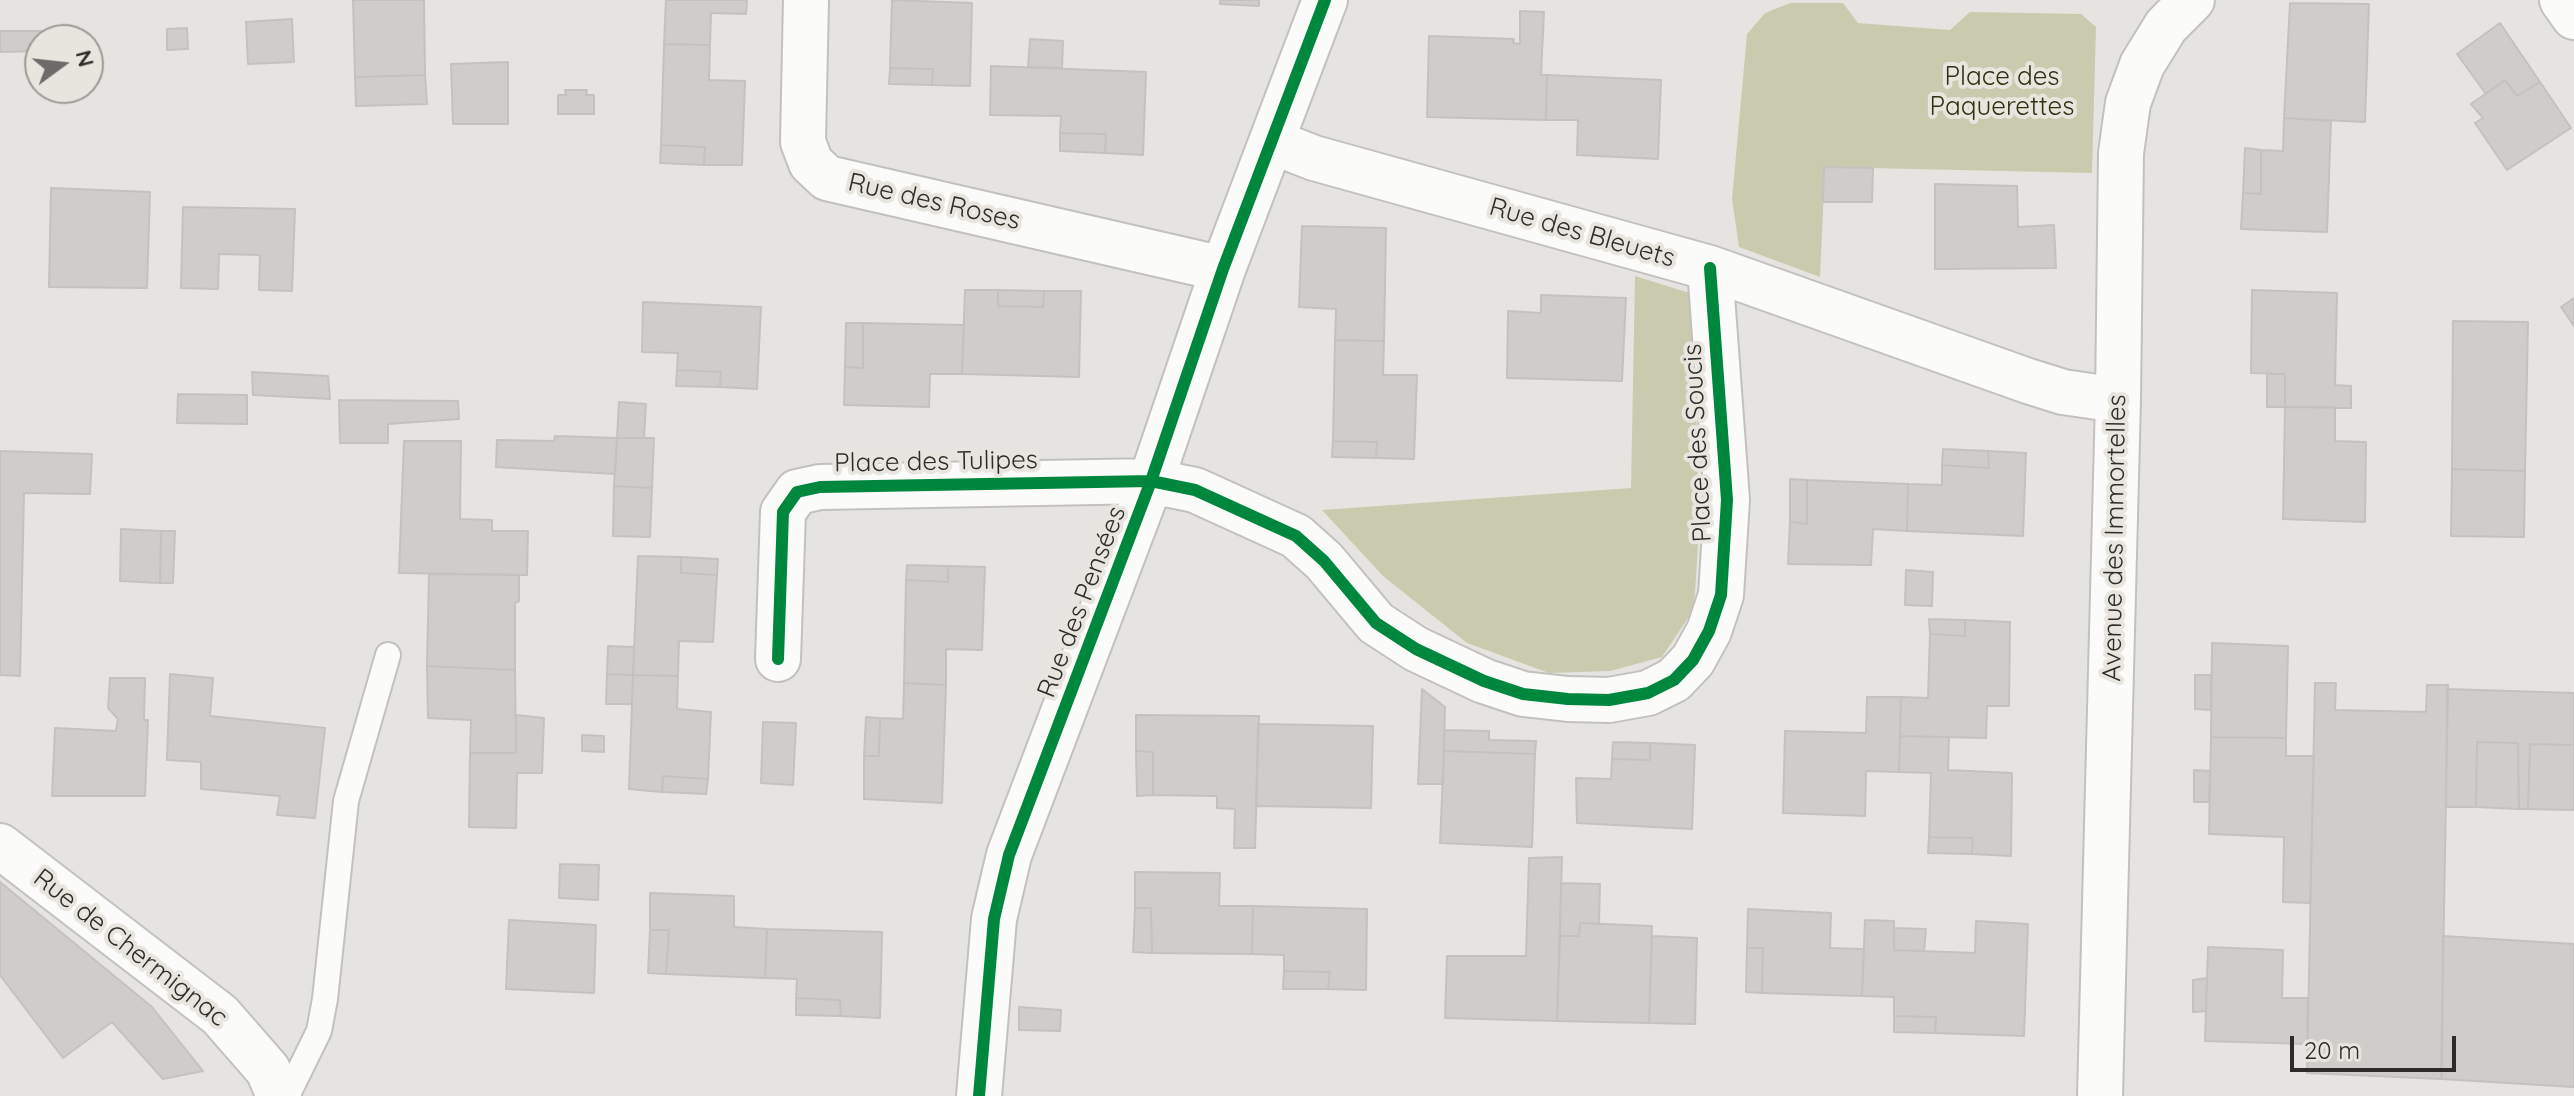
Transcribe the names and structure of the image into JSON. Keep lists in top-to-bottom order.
{
  "streets": {
    "street": [
      "Rue des Roses",
      "Rue des Bleuets",
      "Place des Soucis",
      "Place des Tulipes",
      "Avenue des Immortelles",
      "Rue des Pensées",
      "Rue de Chermignac"
    ]
  },
  "crossings": [
    ["Rue des Roses", "Rue des Pensées"],
    ["Rue des Bleuets", "Place des Soucis"],
    ["Rue des Bleuets", "Avenue des Immortelles"],
    ["Rue des Bleuets", "Rue des Pensées"],
    ["Place des Soucis", "Place des Tulipes"],
    ["Place des Soucis", "Rue des Pensées"],
    ["Place des Tulipes", "Rue des Pensées"]
  ],
  "parks": ["Place des Paquerettes"],
  "scale_bar": "20 m",
  "north": "right"
}
